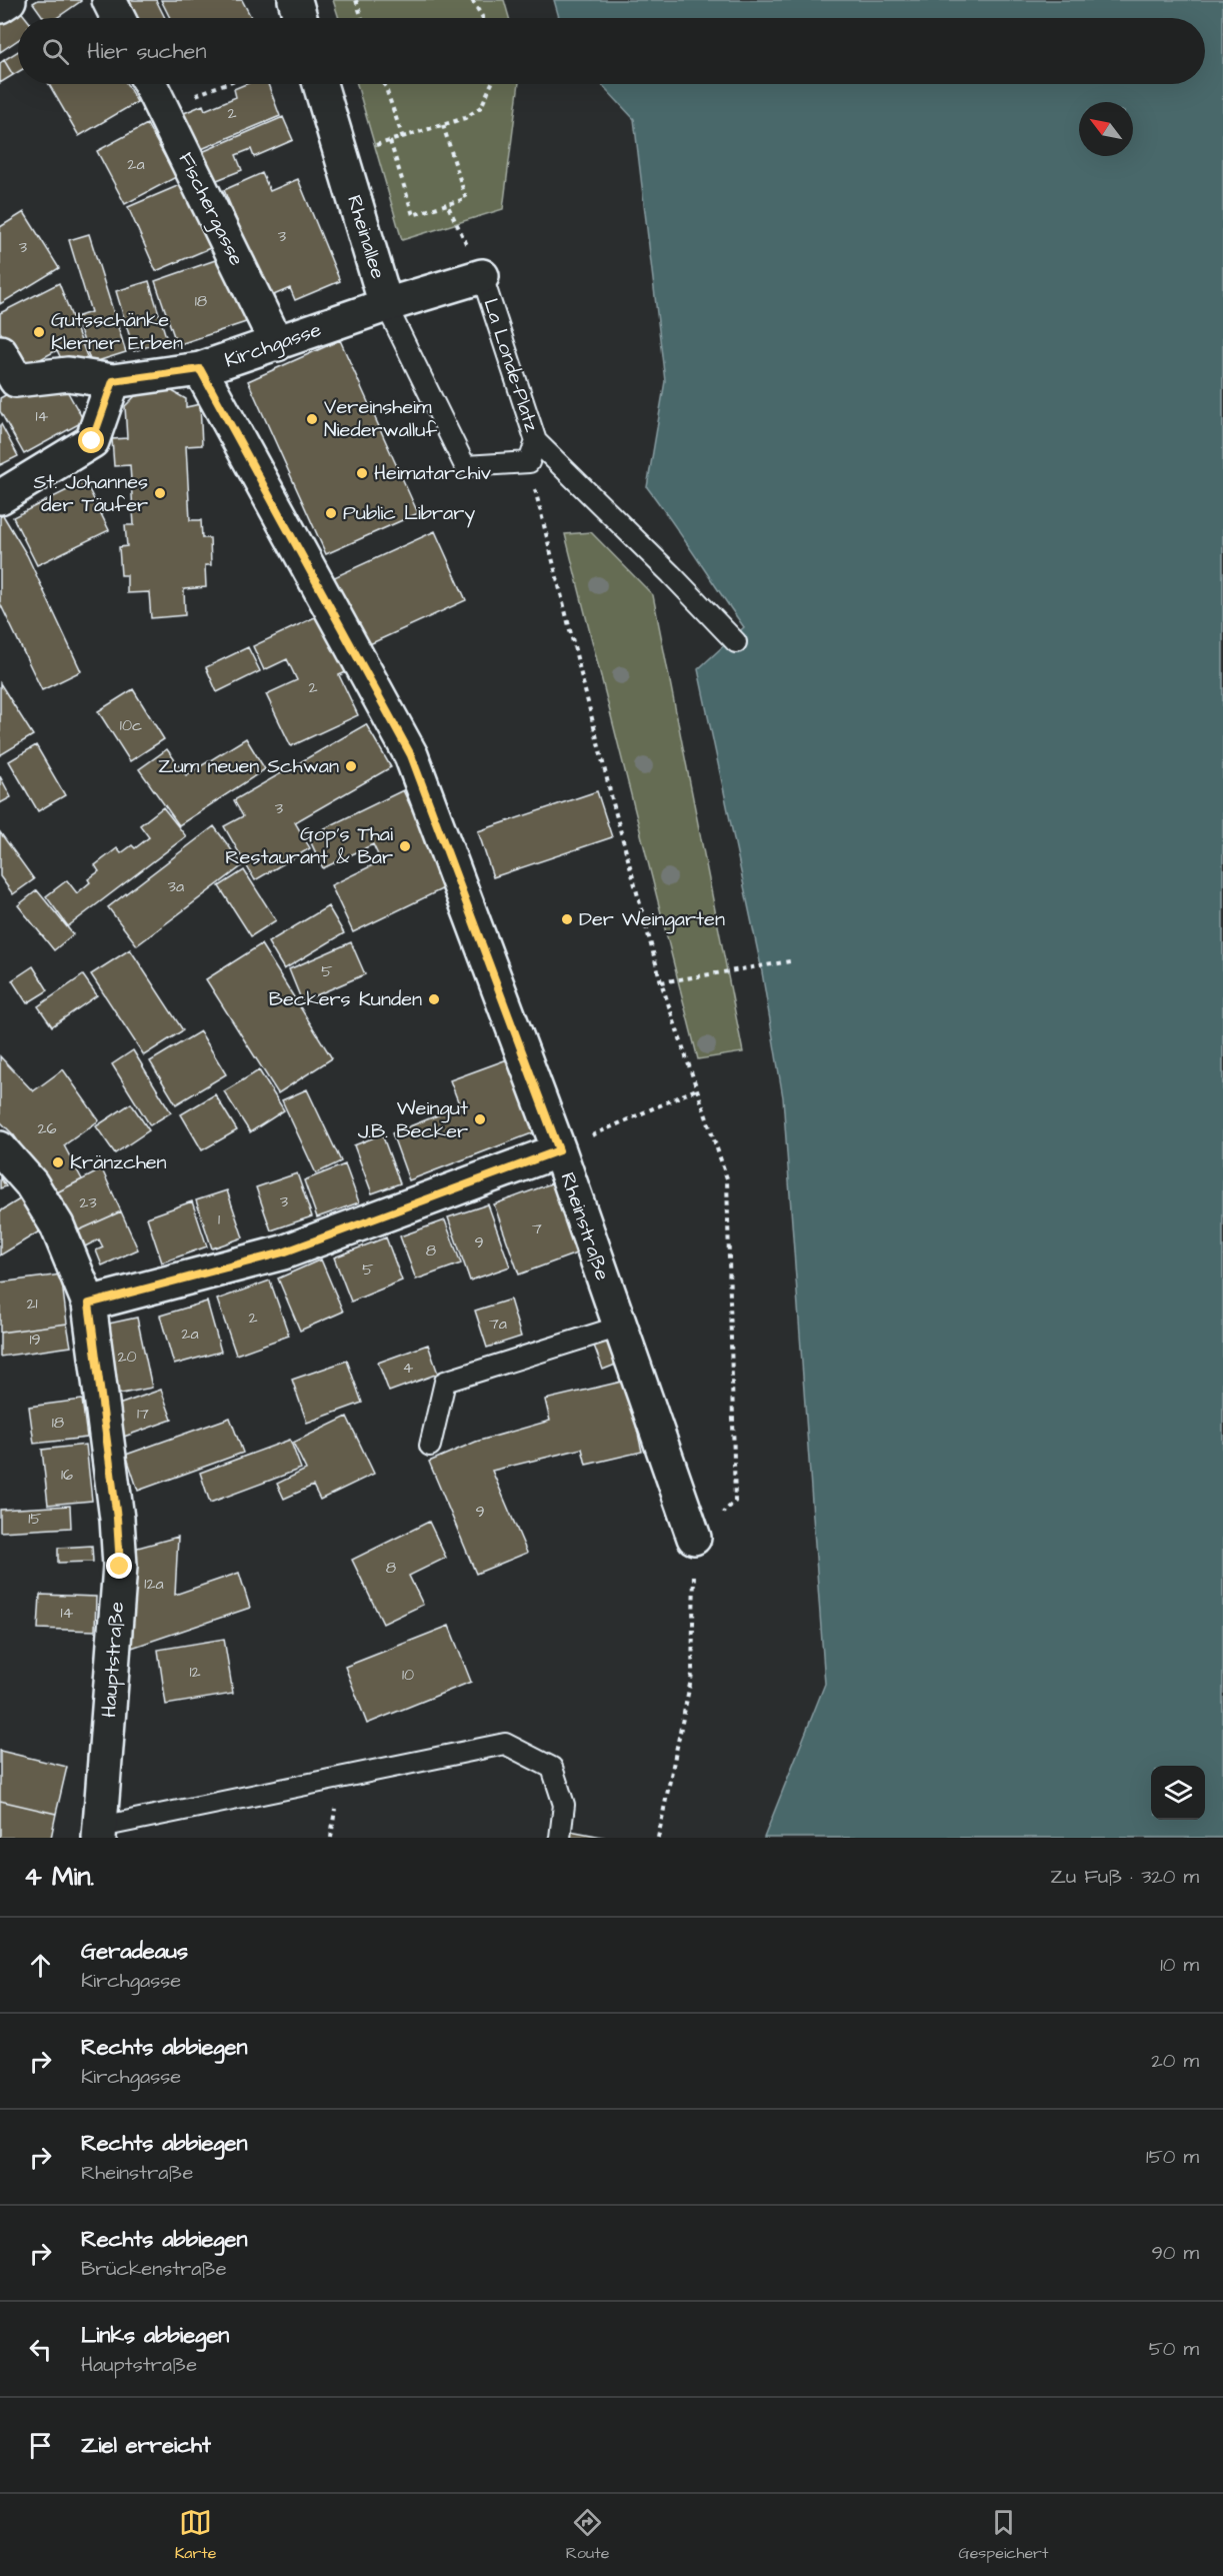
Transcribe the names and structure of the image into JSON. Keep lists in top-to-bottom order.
{
  "streets": {
    "street": [
      "Fischergasse",
      "Rheinallee",
      "Kirchgasse",
      "Rheinstraße",
      "Hauptstraße"
    ],
    "lane": ["La Londe-Platz"]
  },
  "crossings": [
    ["Fischergasse", "Kirchgasse"],
    ["Rheinallee", "Kirchgasse"],
    ["Rheinallee", "La Londe-Platz"],
    ["Kirchgasse", "La Londe-Platz"],
    ["Kirchgasse", "Rheinstraße"]
  ],
  "places": [
    "Gutsschänke Klerner Erben",
    "Vereinsheim Niederwalluf",
    "Heimatarchiv",
    "St. Johannes der Täufer",
    "Public Library",
    "Zum neuen Schwan",
    "Gop's Thai Restaurant & Bar",
    "Der Weingarten",
    "Beckers Kunden",
    "Weingut J.B. Becker",
    "Kränzchen"
  ],
  "house_numbers": [
    "2",
    "2a",
    "3",
    "3",
    "18",
    "14",
    "2",
    "10c",
    "3",
    "3a",
    "5",
    "26",
    "3",
    "23",
    "1",
    "7",
    "9",
    "8",
    "5",
    "21",
    "2",
    "7a",
    "2a",
    "19",
    "20",
    "4",
    "17",
    "18",
    "16",
    "9",
    "15",
    "8",
    "12a",
    "14",
    "12",
    "10"
  ],
  "north": "top left",
  "page": {
    "search": "Hier suchen",
    "heading": ["4 Min.", "Zu Fuß · 320 m"],
    "list": [
      ["Geradeaus", "Kirchgasse", "10 m"],
      ["Rechts abbiegen", "Kirchgasse", "20 m"],
      ["Rechts abbiegen", "Rheinstraße", "150 m"],
      ["Rechts abbiegen", "Brückenstraße", "90 m"],
      ["Links abbiegen", "Hauptstraße", "50 m"],
      "Ziel erreicht"
    ],
    "nav": ["Karte", "Route", "Gespeichert"]
  }
}
